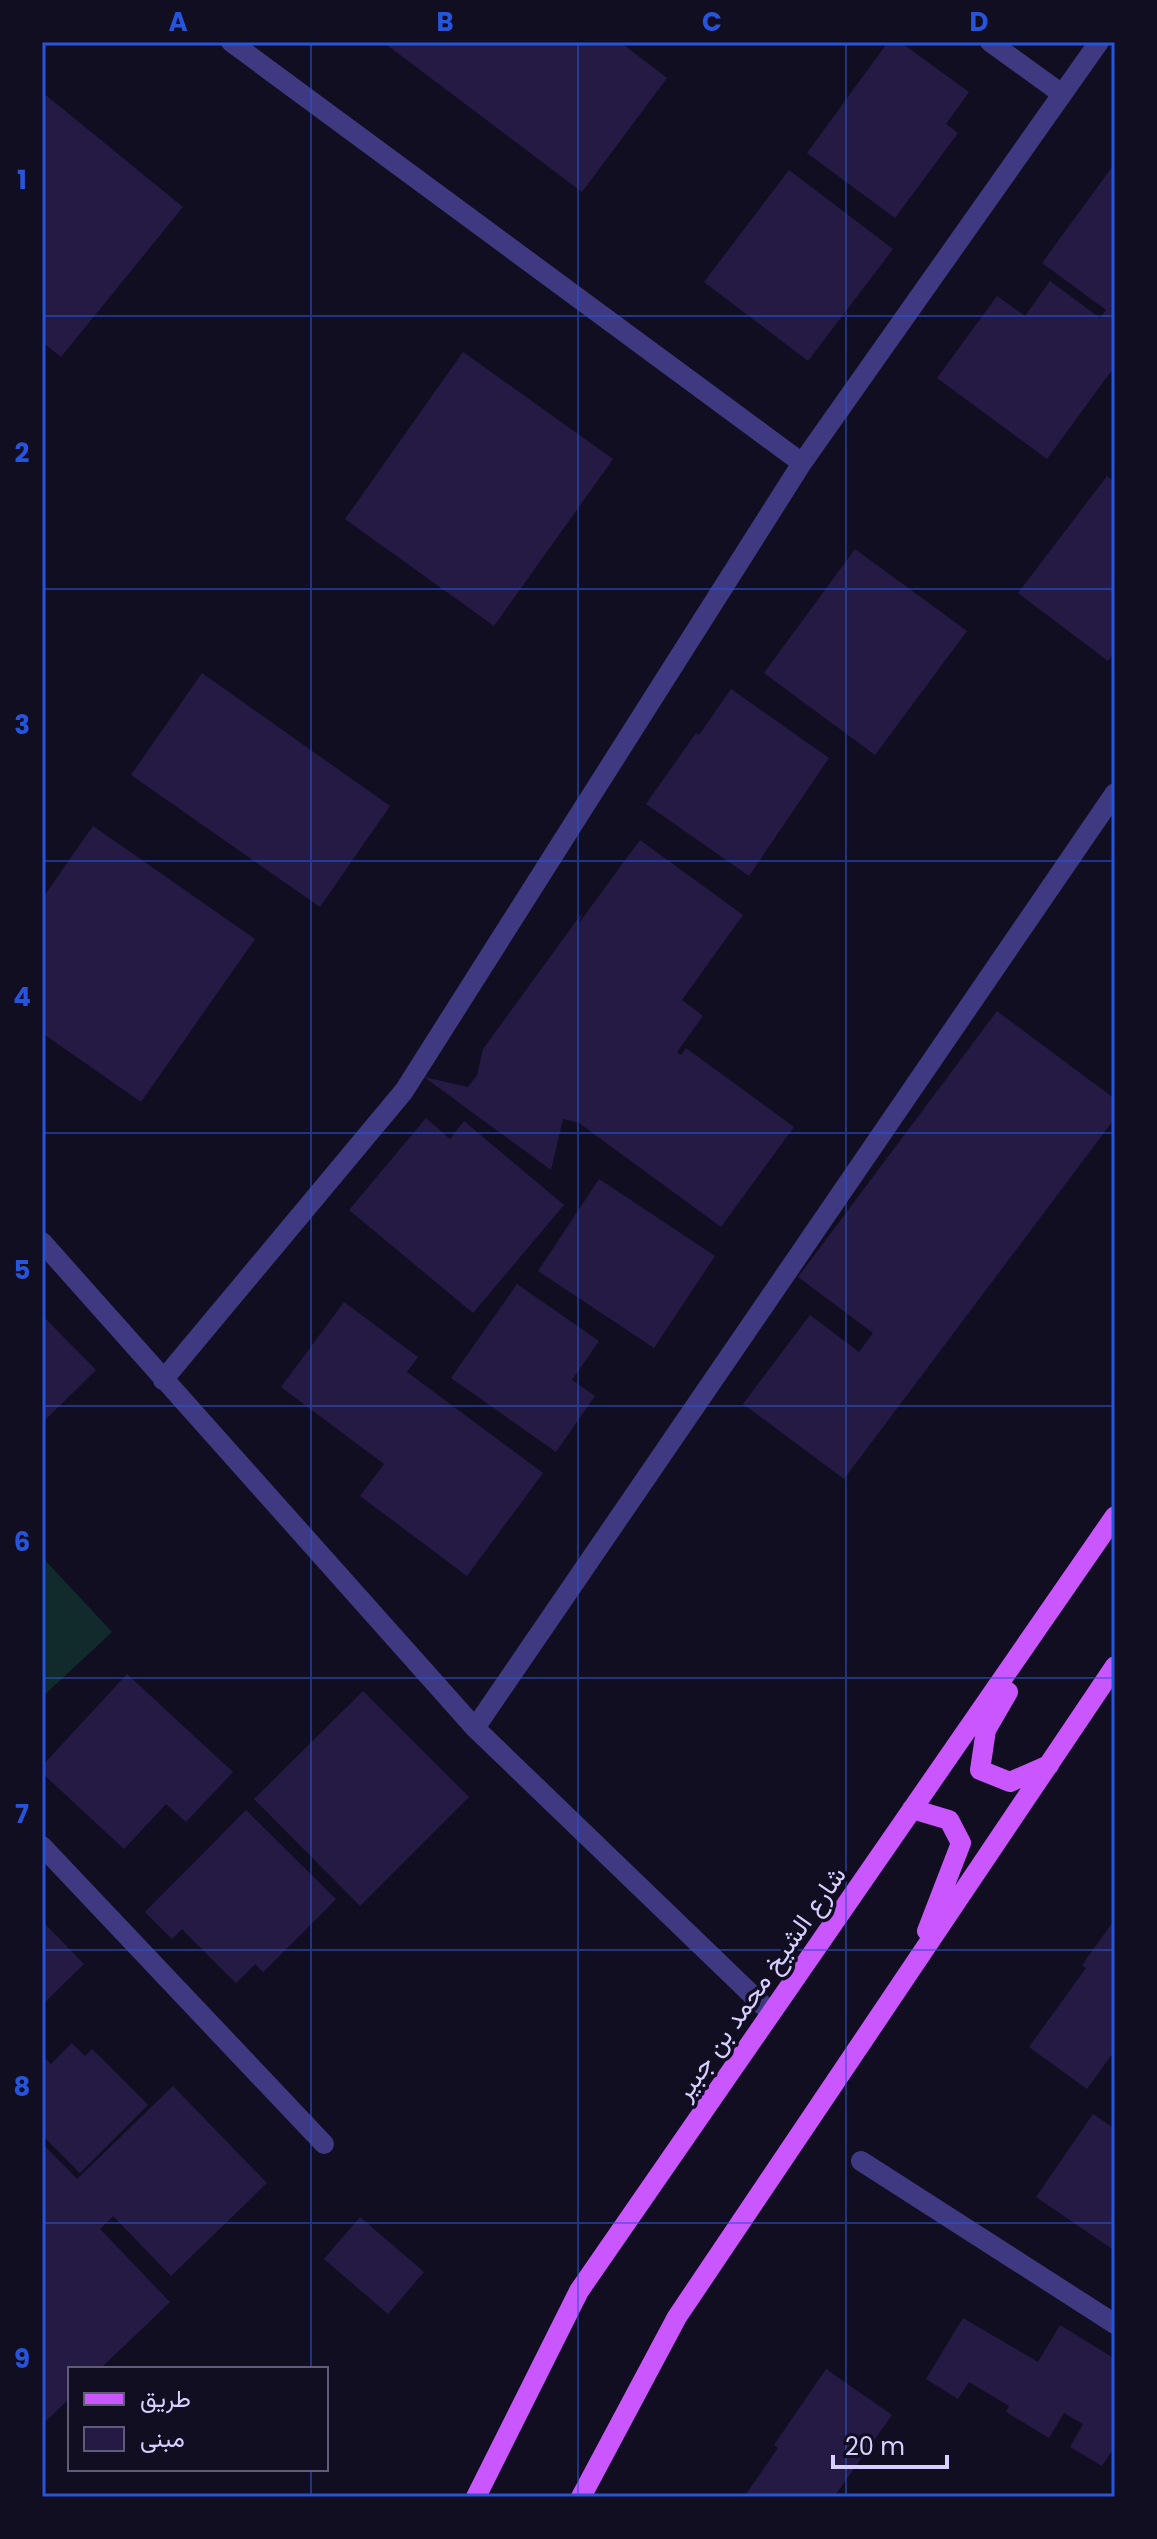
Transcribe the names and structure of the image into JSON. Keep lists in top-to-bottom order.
{
  "streets": {
    "main road": ["شارع الشيخ محمد بن جبير"]
  },
  "legend": ["طريق", "مبنى"],
  "scale_bar": "20 m",
  "grid": {
    "columns": [
      "A",
      "B",
      "C",
      "D"
    ],
    "rows": [
      "1",
      "2",
      "3",
      "4",
      "5",
      "6",
      "7",
      "8",
      "9"
    ]
  }
}
